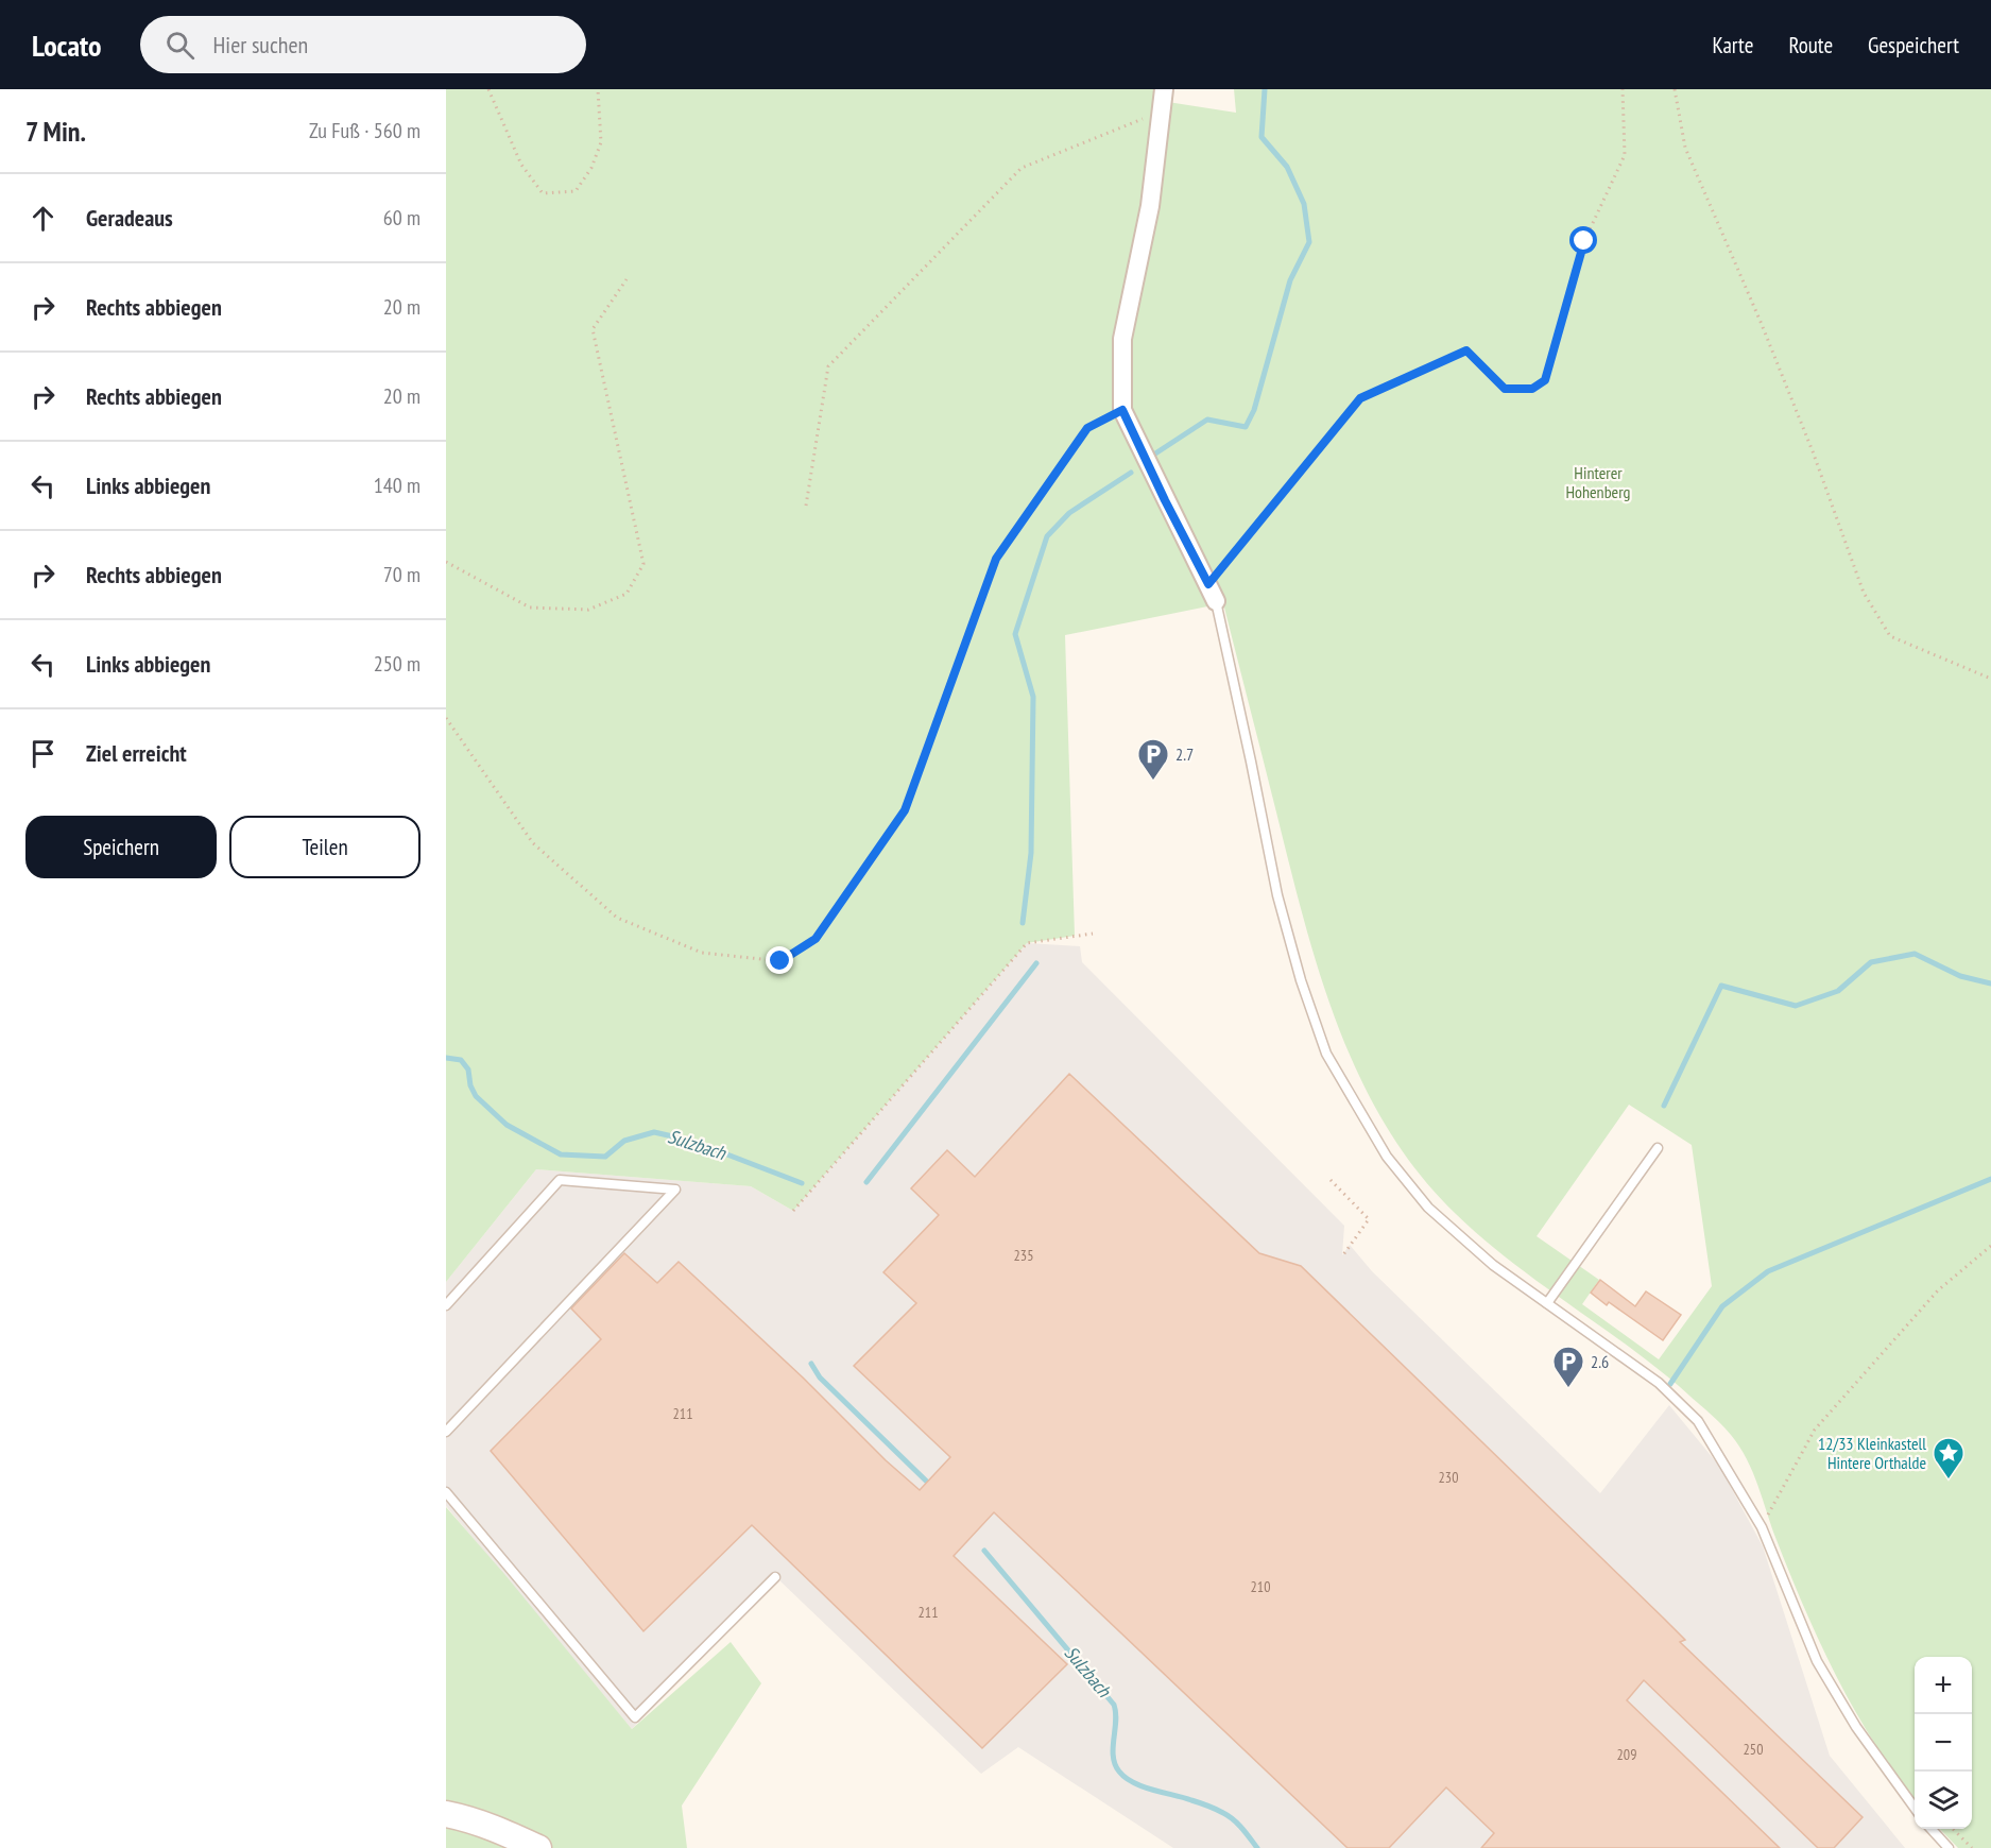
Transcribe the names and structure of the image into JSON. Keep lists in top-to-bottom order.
{
  "water": ["Sulzbach"],
  "parks": ["Hinterer Hohenberg"],
  "places": {
    "parking": ["2.7", "2.6"],
    "place": ["12/33 Kleinkastell Hintere Orthalde"]
  },
  "house_numbers": [
    "235",
    "211",
    "230",
    "210",
    "211",
    "250",
    "209"
  ],
  "page": {
    "header": "Locato",
    "search": "Hier suchen",
    "nav": ["Karte", "Route", "Gespeichert"],
    "heading": ["7 Min.", "Zu Fuß · 560 m"],
    "list": [
      ["Geradeaus", "60 m"],
      ["Rechts abbiegen", "20 m"],
      ["Rechts abbiegen", "20 m"],
      ["Links abbiegen", "140 m"],
      ["Rechts abbiegen", "70 m"],
      ["Links abbiegen", "250 m"],
      "Ziel erreicht"
    ],
    "buttons": ["Speichern", "Teilen"],
    "map_buttons": ["+", "−"]
  }
}
